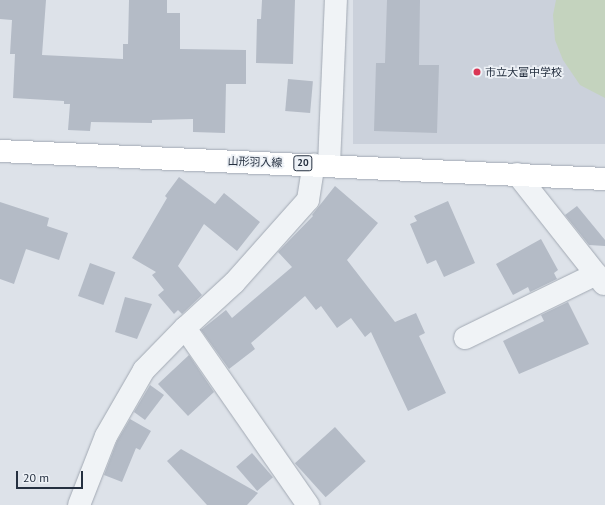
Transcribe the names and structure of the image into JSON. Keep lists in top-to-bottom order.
{
  "streets": {
    "main road": ["山形羽入線", "20"]
  },
  "places": ["市立大富中学校"],
  "scale_bar": "20 m"
}
